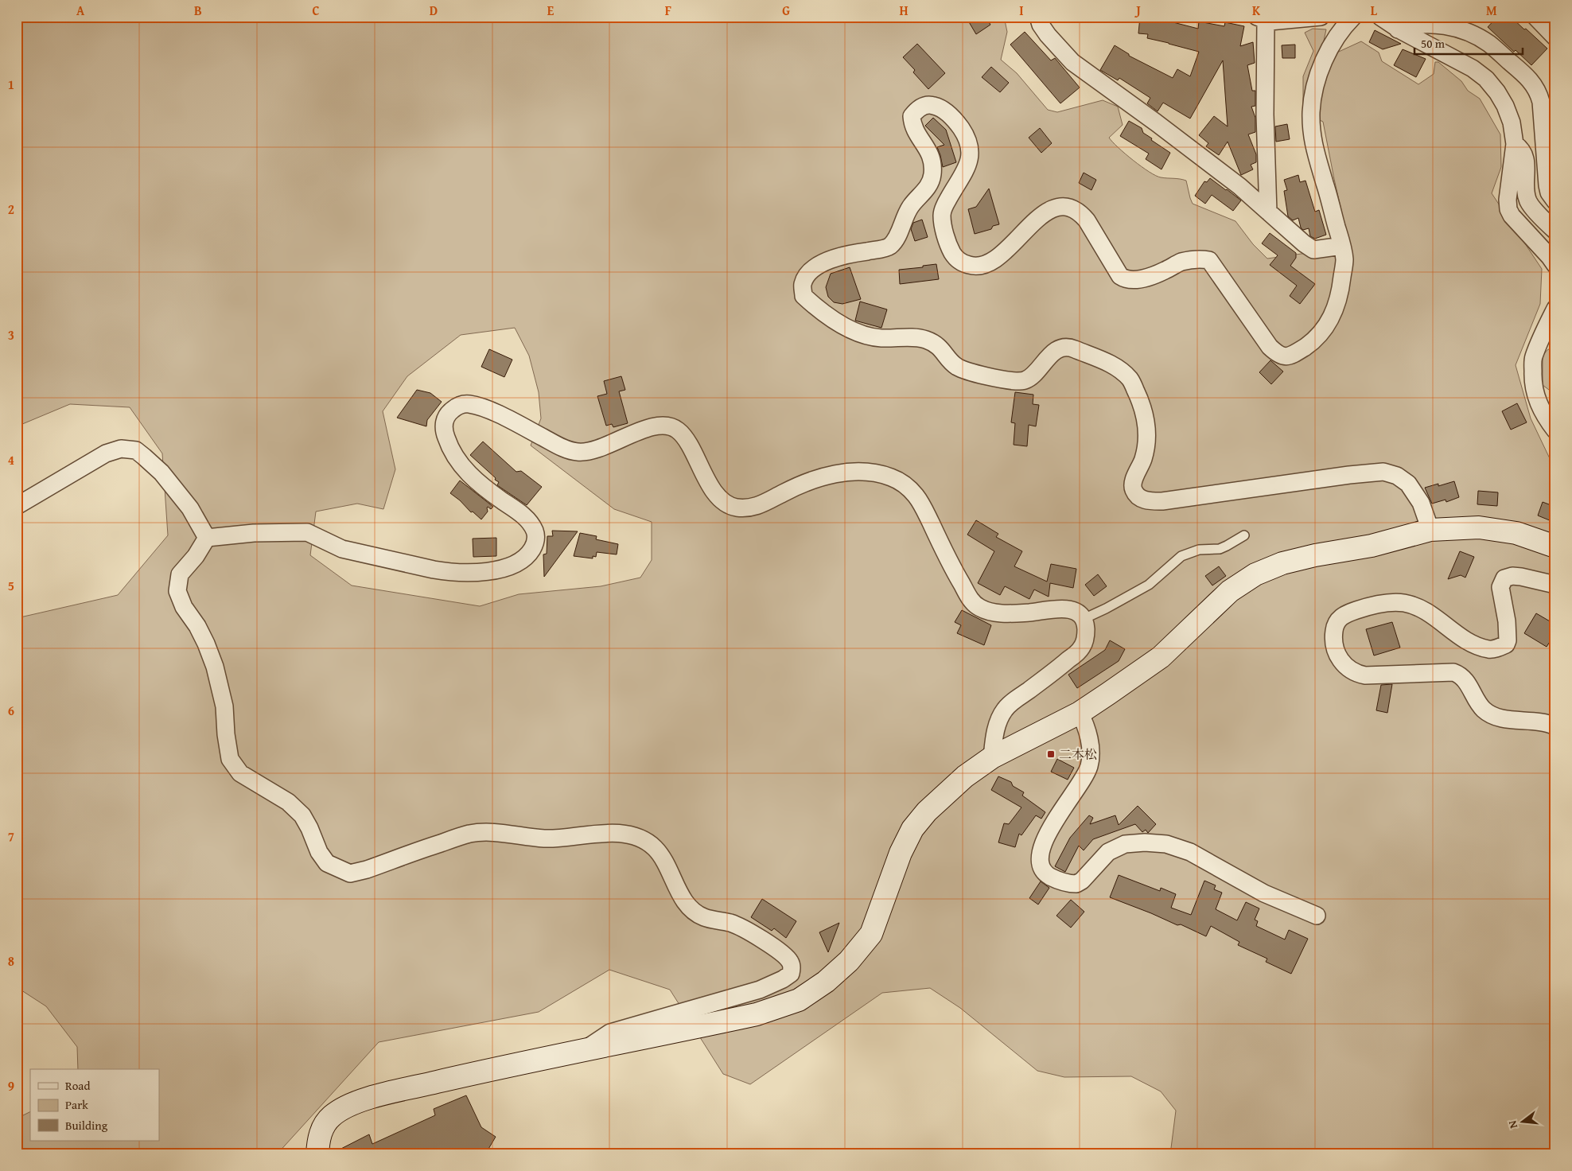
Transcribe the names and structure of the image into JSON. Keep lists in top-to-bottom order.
{
  "places": {
    "transit": ["二本松"]
  },
  "legend": ["Road", "Park", "Building"],
  "scale_bar": "50 m",
  "north": "left",
  "grid": {
    "columns": [
      "A",
      "B",
      "C",
      "D",
      "E",
      "F",
      "G",
      "H",
      "I",
      "J",
      "K",
      "L",
      "M"
    ],
    "rows": [
      "1",
      "2",
      "3",
      "4",
      "5",
      "6",
      "7",
      "8",
      "9"
    ]
  }
}
